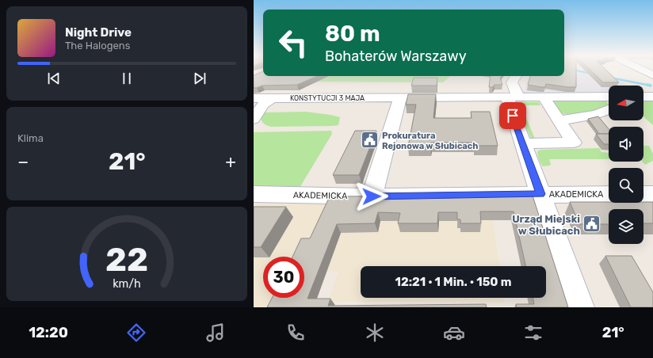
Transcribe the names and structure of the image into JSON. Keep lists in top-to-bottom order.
{
  "streets": {
    "street": ["KONSTYTUCJI 3 MAJA", "AKADEMICKA"]
  },
  "places": {
    "public building": ["Prokuratura Rejonowa w Słubicach", "Urząd Miejski w Słubicach"]
  },
  "north": "left",
  "page": {
    "turn": ["80 m", "Bohaterów Warszawy"],
    "song": ["Night Drive", "The Halogens"],
    "tile": "Klima",
    "heat": ["−", "21°", "+"],
    "limit": "30",
    "trip": "12:21 · 1 Min. · 150 m",
    "tabs": ["12:20", "21°"],
    "gauge": ["22", "km/h"]
  }
}
